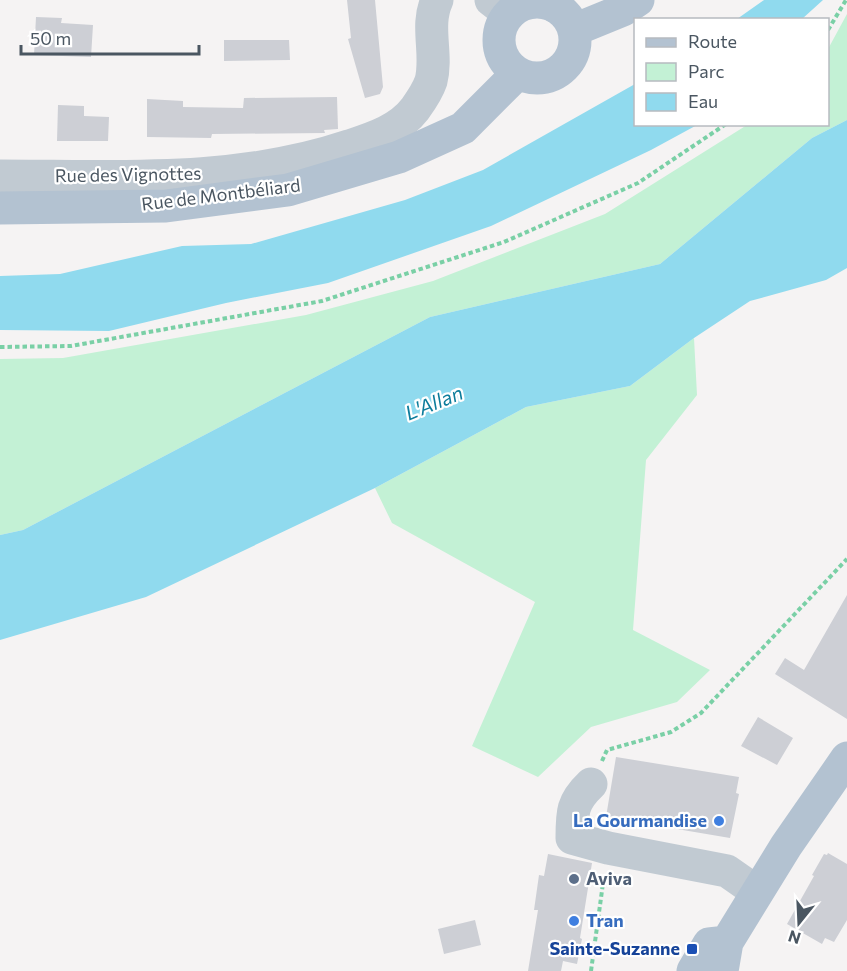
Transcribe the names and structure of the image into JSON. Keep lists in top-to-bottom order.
{
  "streets": {
    "main road": ["Rue de Montbéliard"],
    "street": ["Rue des Vignottes"]
  },
  "water": ["L'Allan"],
  "places": {
    "other": ["La Gourmandise", "Aviva", "Tran"],
    "transit": ["Sainte-Suzanne"]
  },
  "legend": ["Route", "Parc", "Eau"],
  "scale_bar": "50 m",
  "north": "bottom"
}
